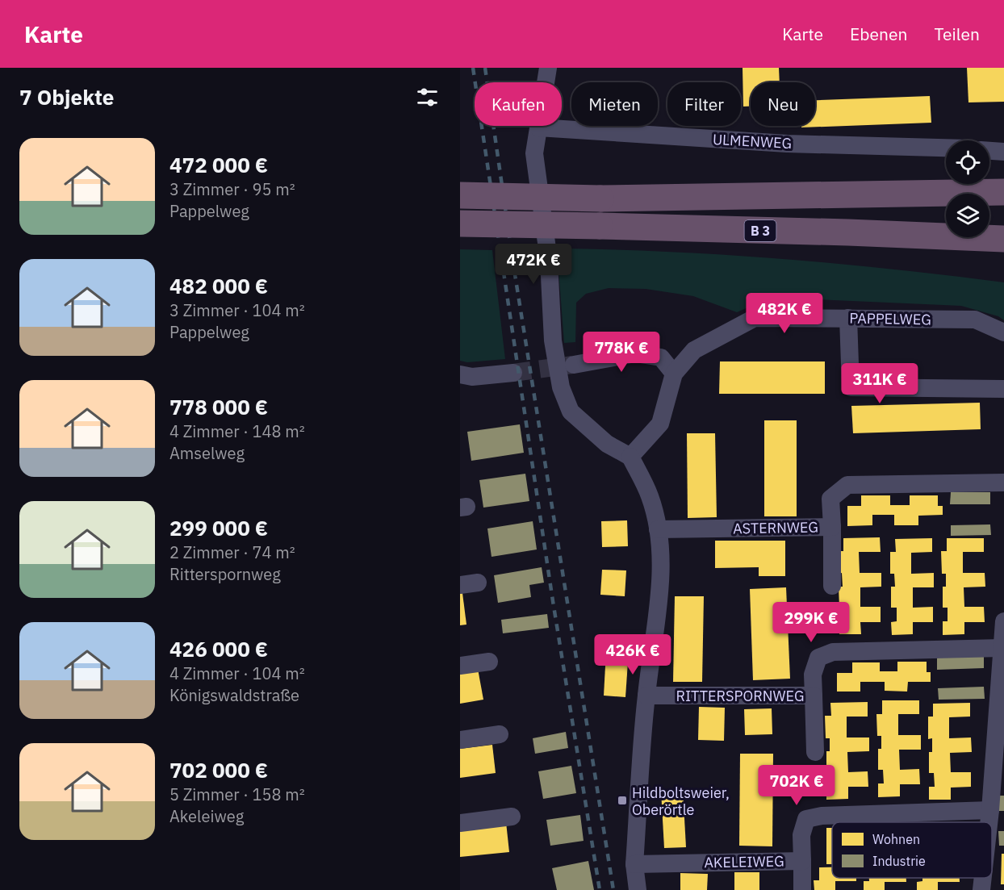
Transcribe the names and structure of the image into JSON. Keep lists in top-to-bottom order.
{
  "streets": {
    "highway": ["B 3"],
    "street": [
      "ULMENWEG",
      "PAPPELWEG",
      "ASTERNWEG",
      "RITTERSPORNWEG",
      "AKELEIWEG"
    ]
  },
  "places": {
    "transit": ["Hildboltsweier, Oberörtle"]
  },
  "legend": ["Wohnen", "Industrie"],
  "page": {
    "header": "Karte",
    "nav": ["Karte", "Ebenen", "Teilen"],
    "heading": "7 Objekte",
    "chip": [
      "Kaufen",
      "Mieten",
      "Filter",
      "Neu"
    ],
    "list": [
      {
        "name": "472 000 €",
        "note": "3 Zimmer · 95 m² · Pappelweg"
      },
      {
        "name": "482 000 €",
        "note": "3 Zimmer · 104 m² · Pappelweg"
      },
      {
        "name": "778 000 €",
        "note": "4 Zimmer · 148 m² · Amselweg"
      },
      {
        "name": "299 000 €",
        "note": "2 Zimmer · 74 m² · Ritterspornweg"
      },
      {
        "name": "426 000 €",
        "note": "4 Zimmer · 104 m² · Königswaldstraße"
      },
      {
        "name": "702 000 €",
        "note": "5 Zimmer · 158 m² · Akeleiweg"
      }
    ],
    "price": [
      "472K €",
      "482K €",
      "778K €",
      "311K €",
      "299K €",
      "426K €",
      "702K €"
    ]
  }
}
